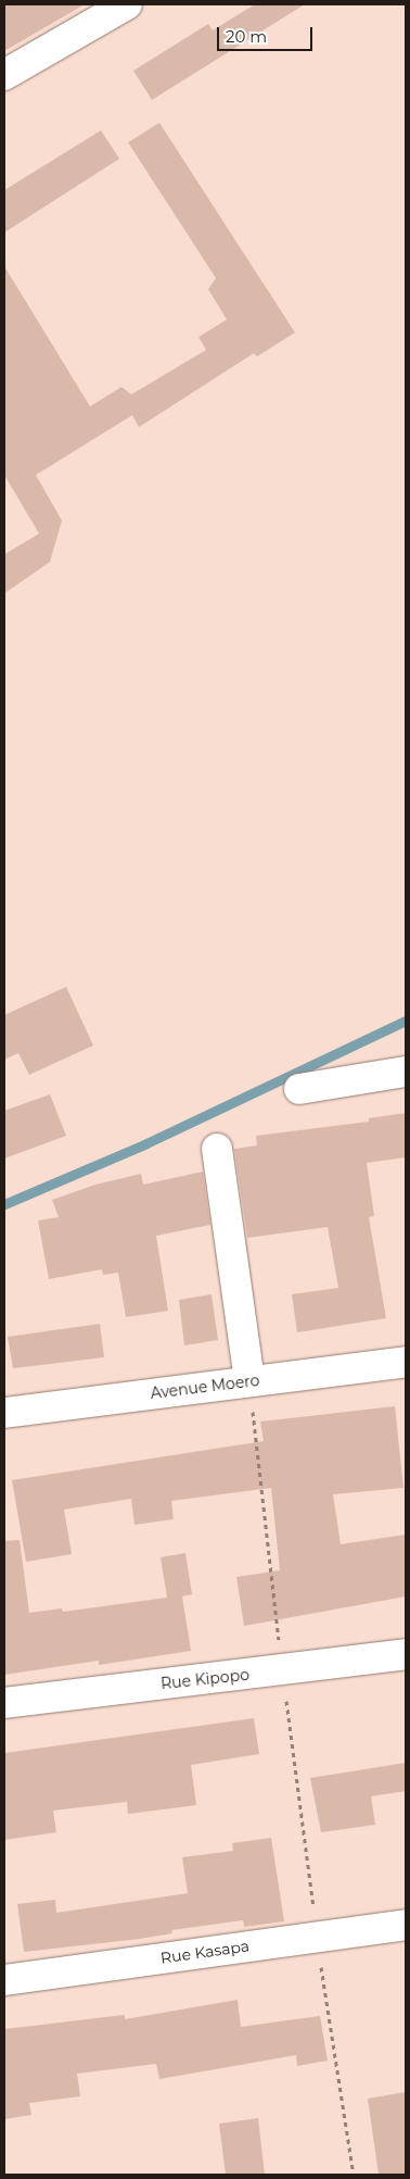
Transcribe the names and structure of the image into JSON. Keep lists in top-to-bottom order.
{
  "streets": {
    "street": ["Avenue Moero", "Rue Kipopo", "Rue Kasapa"]
  },
  "scale_bar": "20 m"
}
